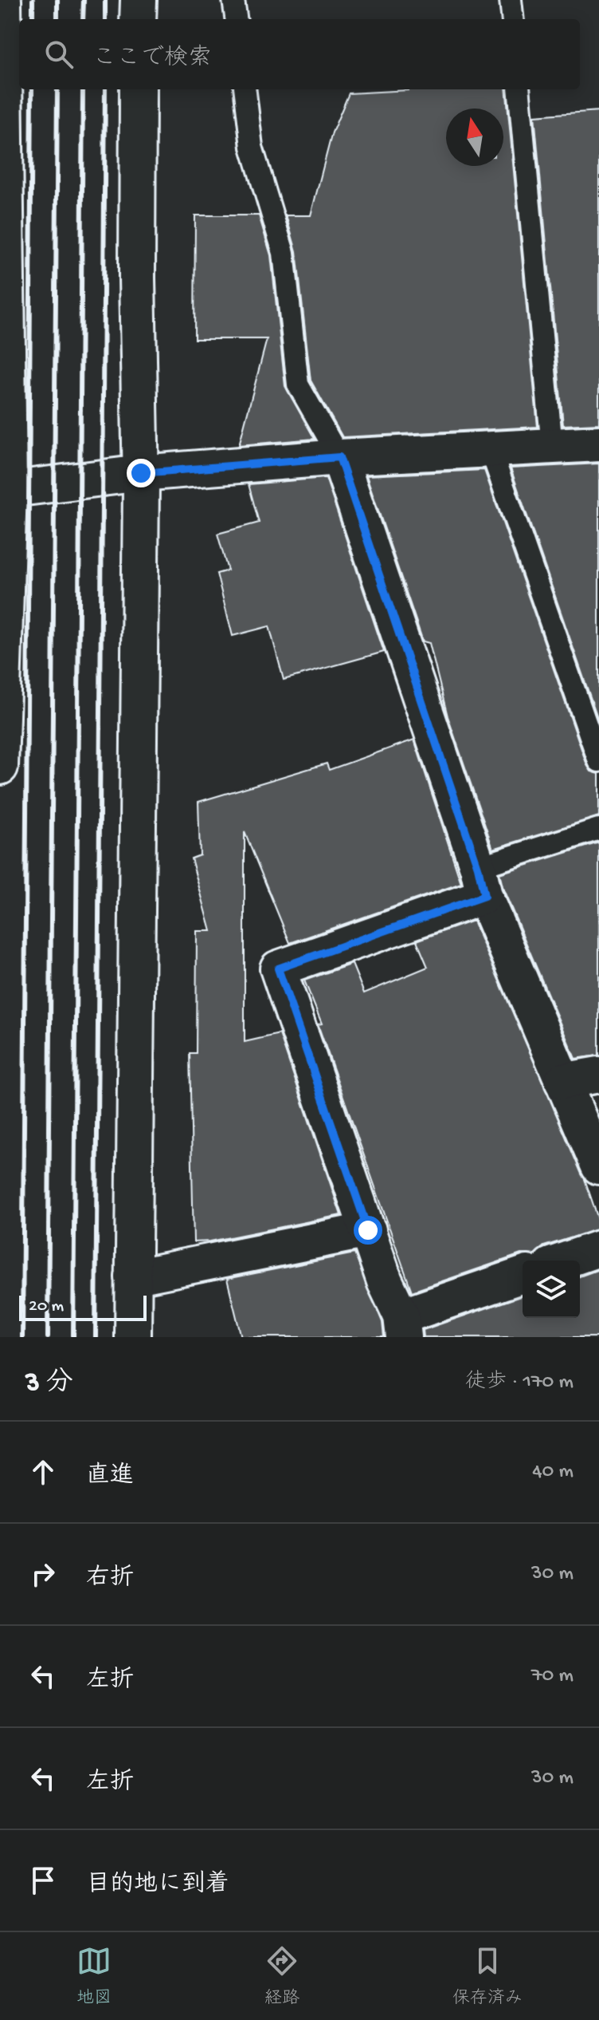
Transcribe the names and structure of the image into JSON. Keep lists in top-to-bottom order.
{
  "scale_bar": "20 m",
  "north": "top",
  "page": {
    "search": "ここで検索",
    "scale": "20 m",
    "heading": ["3 分", "徒歩 · 170 m"],
    "list": [
      ["直進", "40 m"],
      ["右折", "30 m"],
      ["左折", "70 m"],
      ["左折", "30 m"],
      "目的地に到着"
    ],
    "nav": ["地図", "経路", "保存済み"]
  }
}
